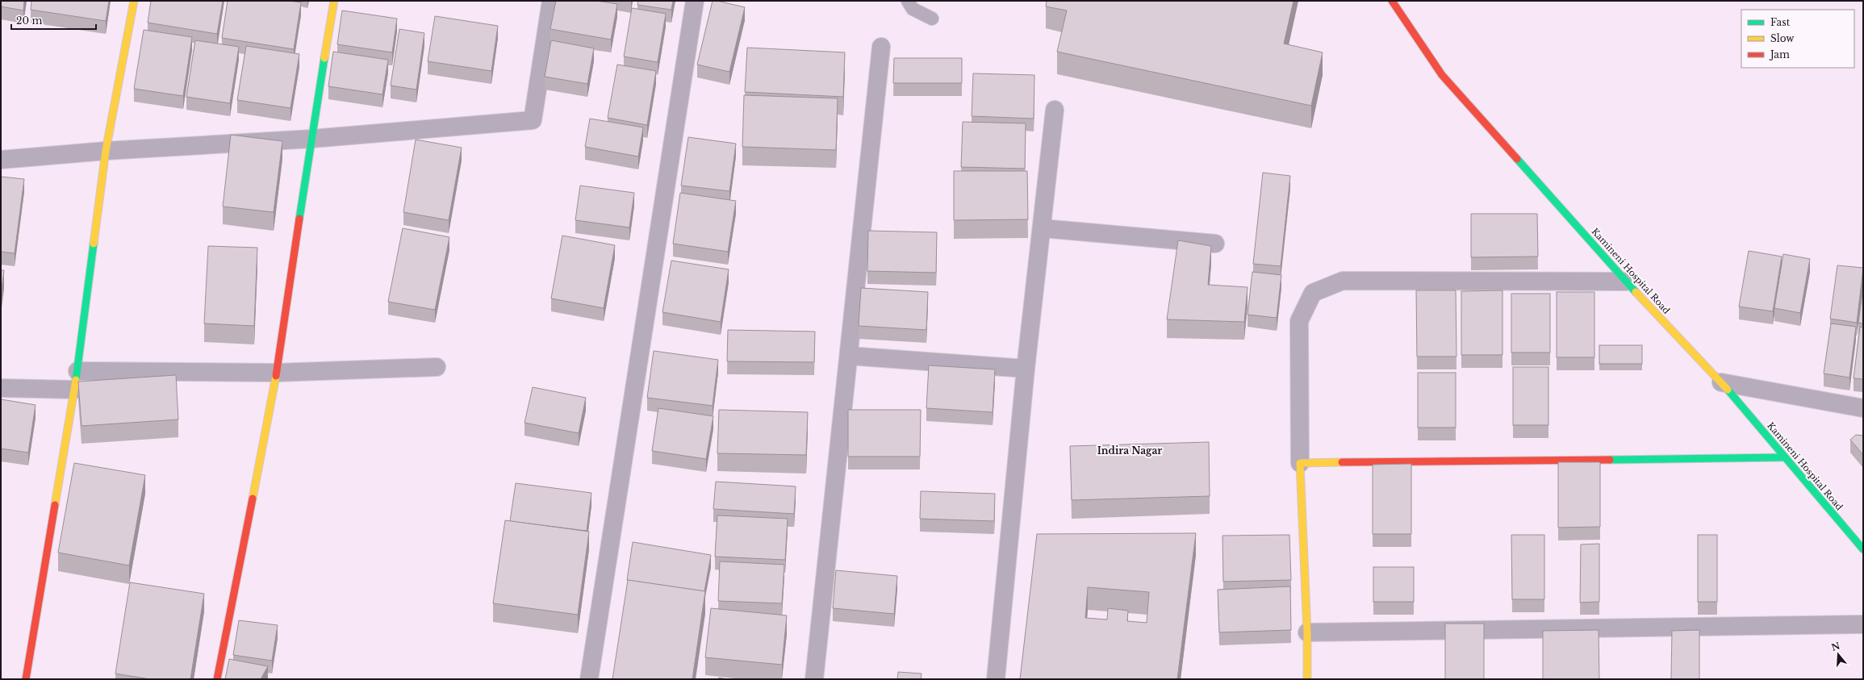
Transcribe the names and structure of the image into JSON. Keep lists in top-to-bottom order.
{
  "streets": {
    "street": ["Kamineni Hospital Road"]
  },
  "districts": ["Indira Nagar"],
  "legend": ["Fast", "Slow", "Jam"],
  "scale_bar": "20 m",
  "north": "top"
}
